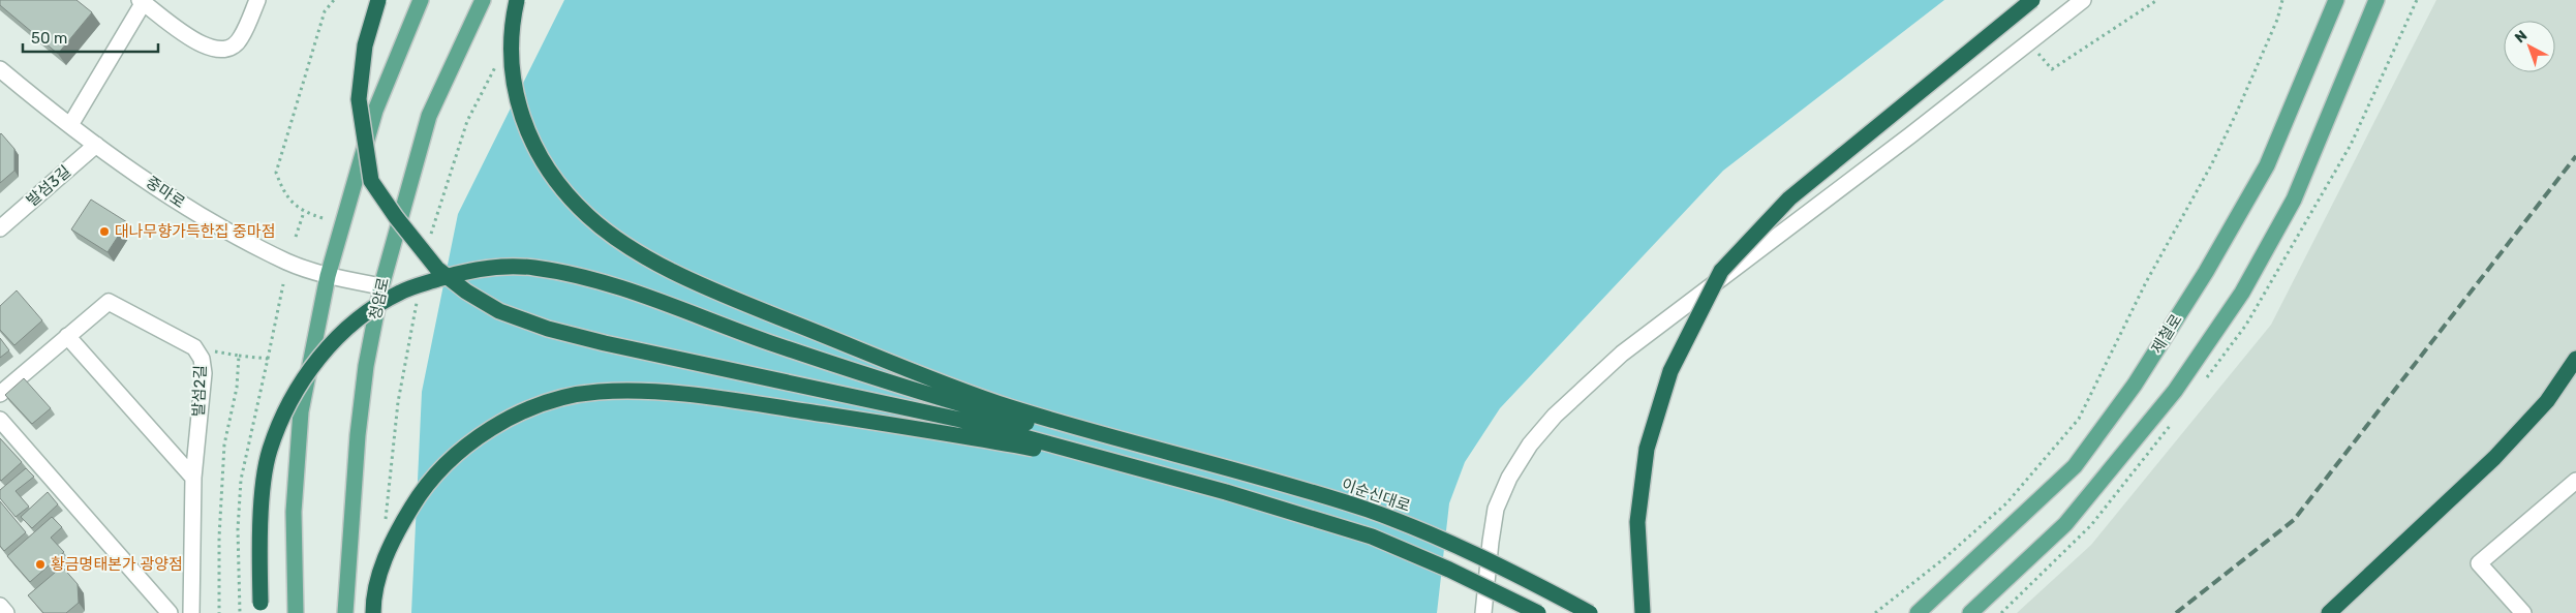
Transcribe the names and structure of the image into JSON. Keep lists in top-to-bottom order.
{
  "streets": {
    "highway": ["이순신대로"],
    "main road": ["청암로", "제철로"],
    "street": ["발섬3길", "중마로", "발섬2길"]
  },
  "crossings": [
    ["발섬3길", "중마로"],
    ["중마로", "청암로"]
  ],
  "places": ["대나무향가득한집 중마점", "황금명태본가 광양점"],
  "scale_bar": "50 m",
  "north": "top left"
}
